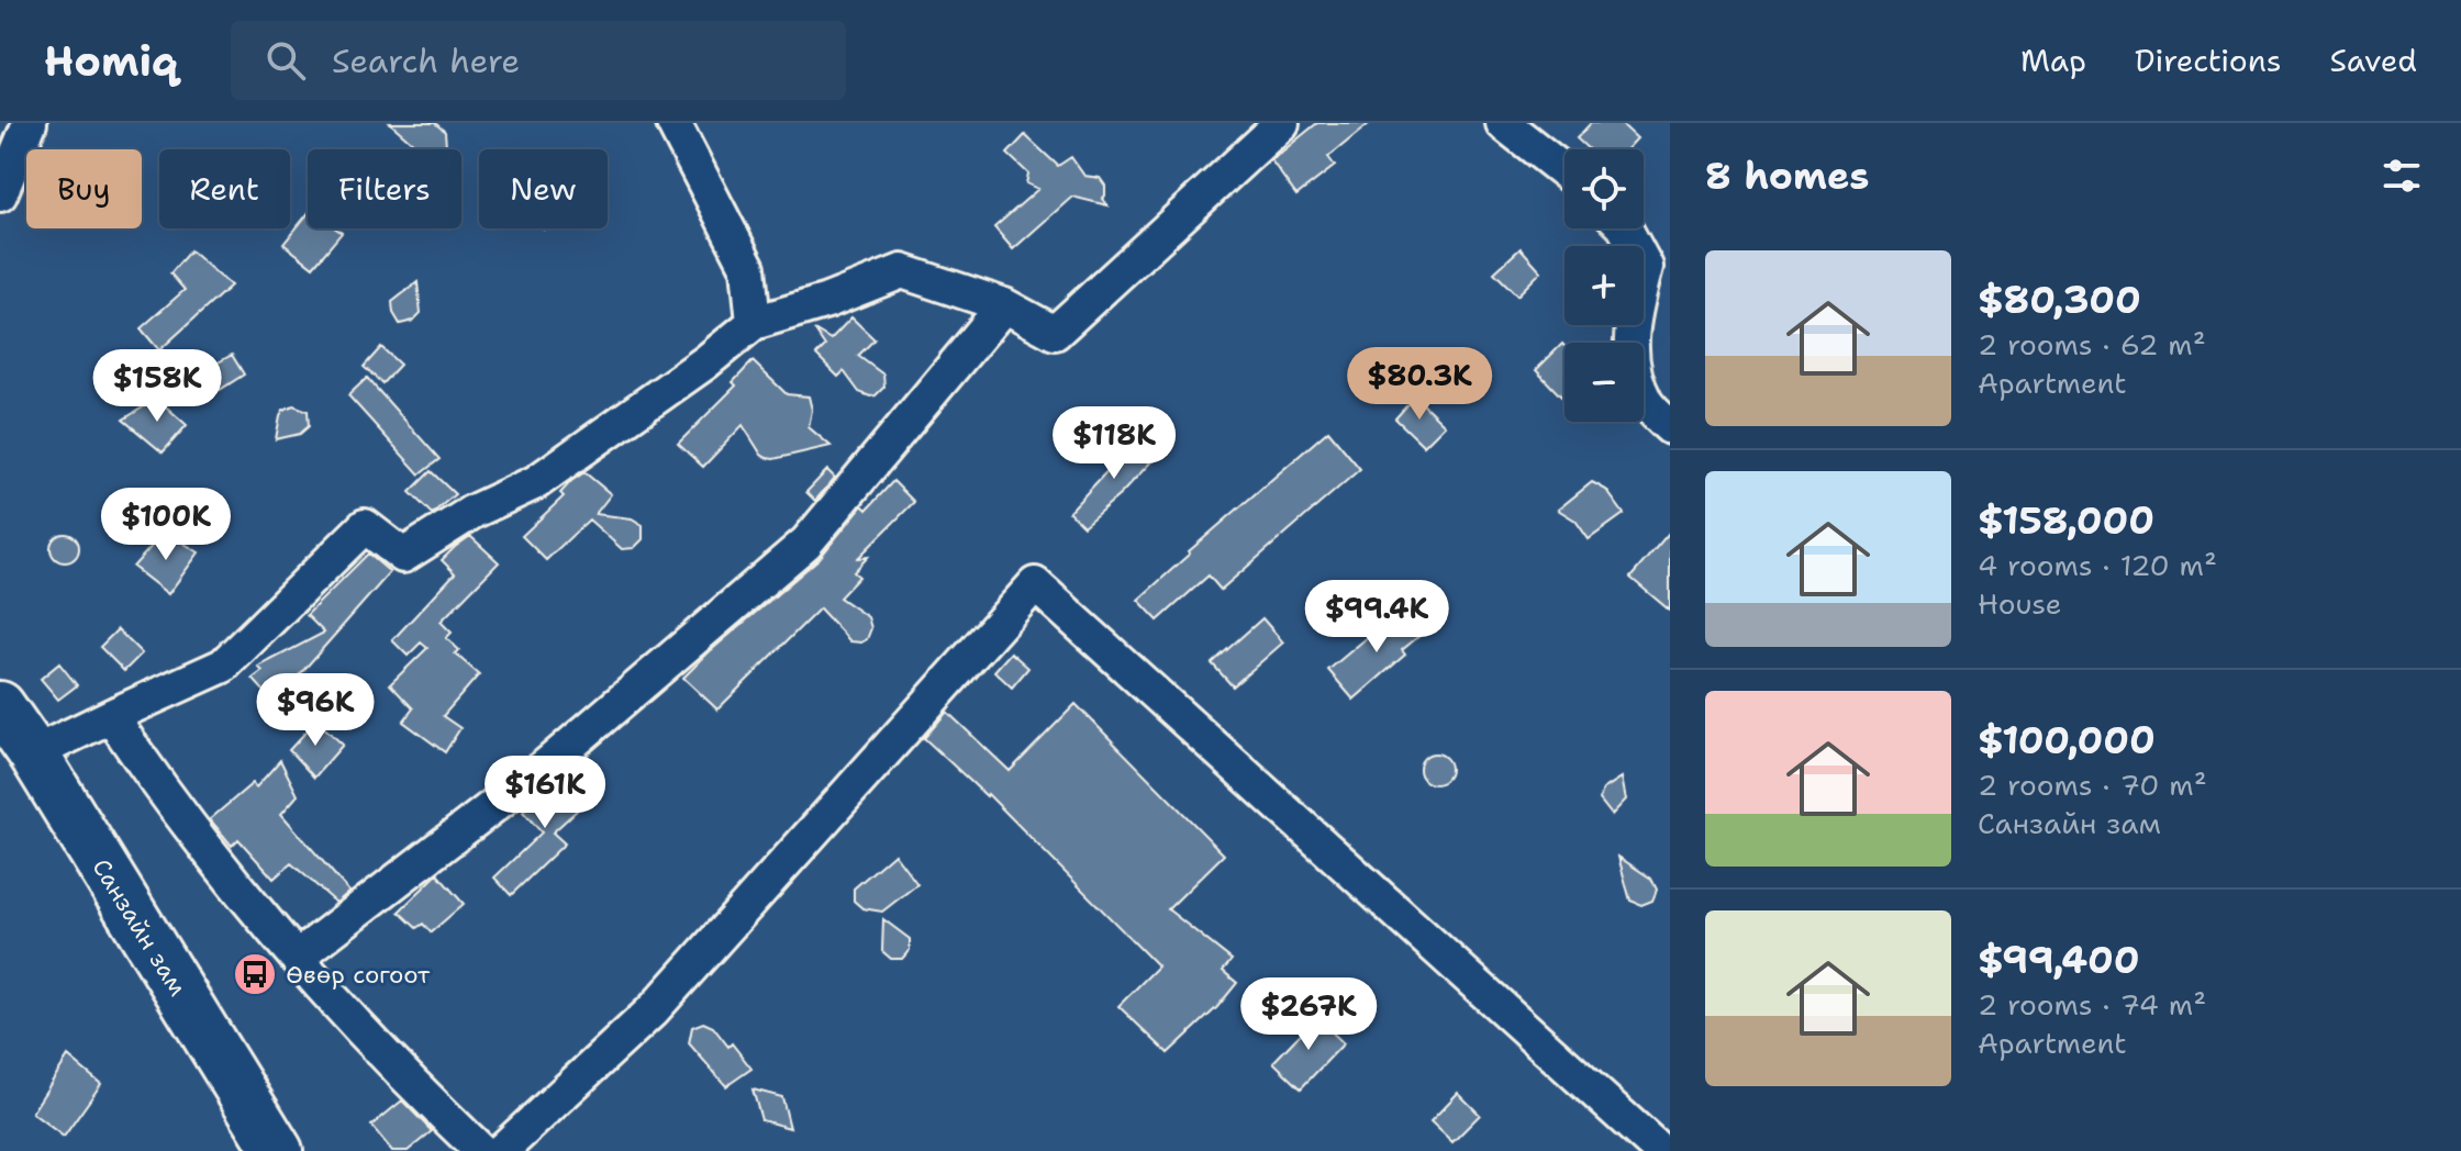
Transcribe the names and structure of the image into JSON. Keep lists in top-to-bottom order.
{
  "streets": {
    "main road": ["Санзайн зам"]
  },
  "places": {
    "bus stop": ["Өвөр согоот"]
  },
  "page": {
    "header": "Homiq",
    "search": "Search here",
    "nav": ["Map", "Directions", "Saved"],
    "heading": "8 homes",
    "map_buttons": ["+", "−"],
    "chip": [
      "Buy",
      "Rent",
      "Filters",
      "New"
    ],
    "list": [
      {
        "name": "$80,300",
        "note": "2 rooms · 62 m² · Apartment"
      },
      {
        "name": "$158,000",
        "note": "4 rooms · 120 m² · House"
      },
      {
        "name": "$100,000",
        "note": "2 rooms · 70 m² · Санзайн зам"
      },
      {
        "name": "$99,400",
        "note": "2 rooms · 74 m² · Apartment"
      }
    ],
    "price": [
      "$80.3K",
      "$158K",
      "$118K",
      "$100K",
      "$99.4K",
      "$96K",
      "$161K",
      "$267K"
    ]
  }
}
